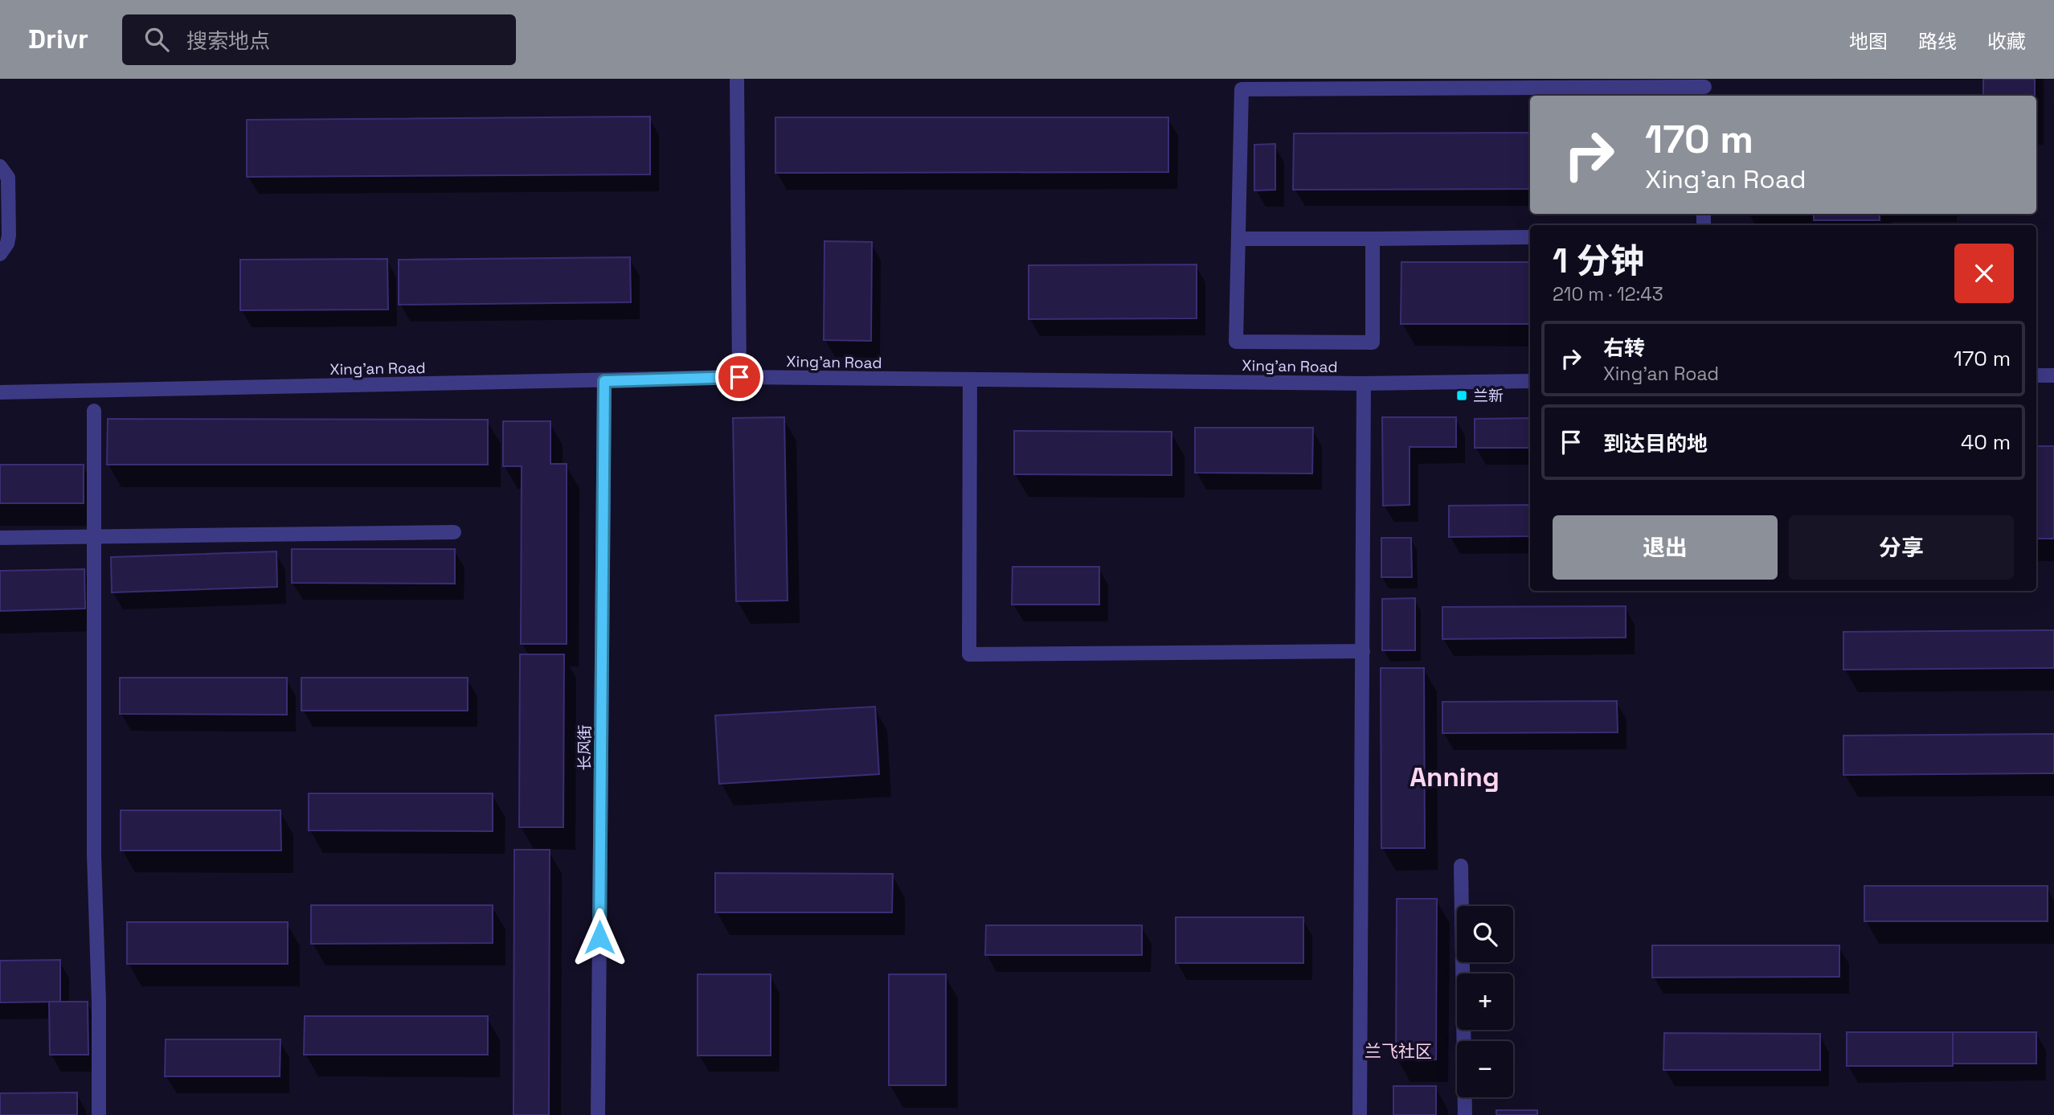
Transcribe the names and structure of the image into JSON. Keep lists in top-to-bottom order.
{
  "streets": {
    "street": ["Xing'an Road", "长风街"]
  },
  "crossings": [
    ["Xing'an Road", "长风街"]
  ],
  "districts": ["Anning", "兰飞社区"],
  "places": {
    "transit": ["兰新"]
  },
  "page": {
    "header": "Drivr",
    "search": "搜索地点",
    "nav": ["地图", "路线", "收藏"],
    "turn": ["170 m", "Xing'an Road"],
    "heading": ["1 分钟", "210 m · 12:43"],
    "list": [
      {
        "name": "右转",
        "note": "Xing'an Road",
        "value": "170 m"
      },
      {
        "name": "到达目的地",
        "value": "40 m"
      }
    ],
    "buttons": ["退出", "分享"],
    "map_buttons": ["+", "−"]
  }
}
